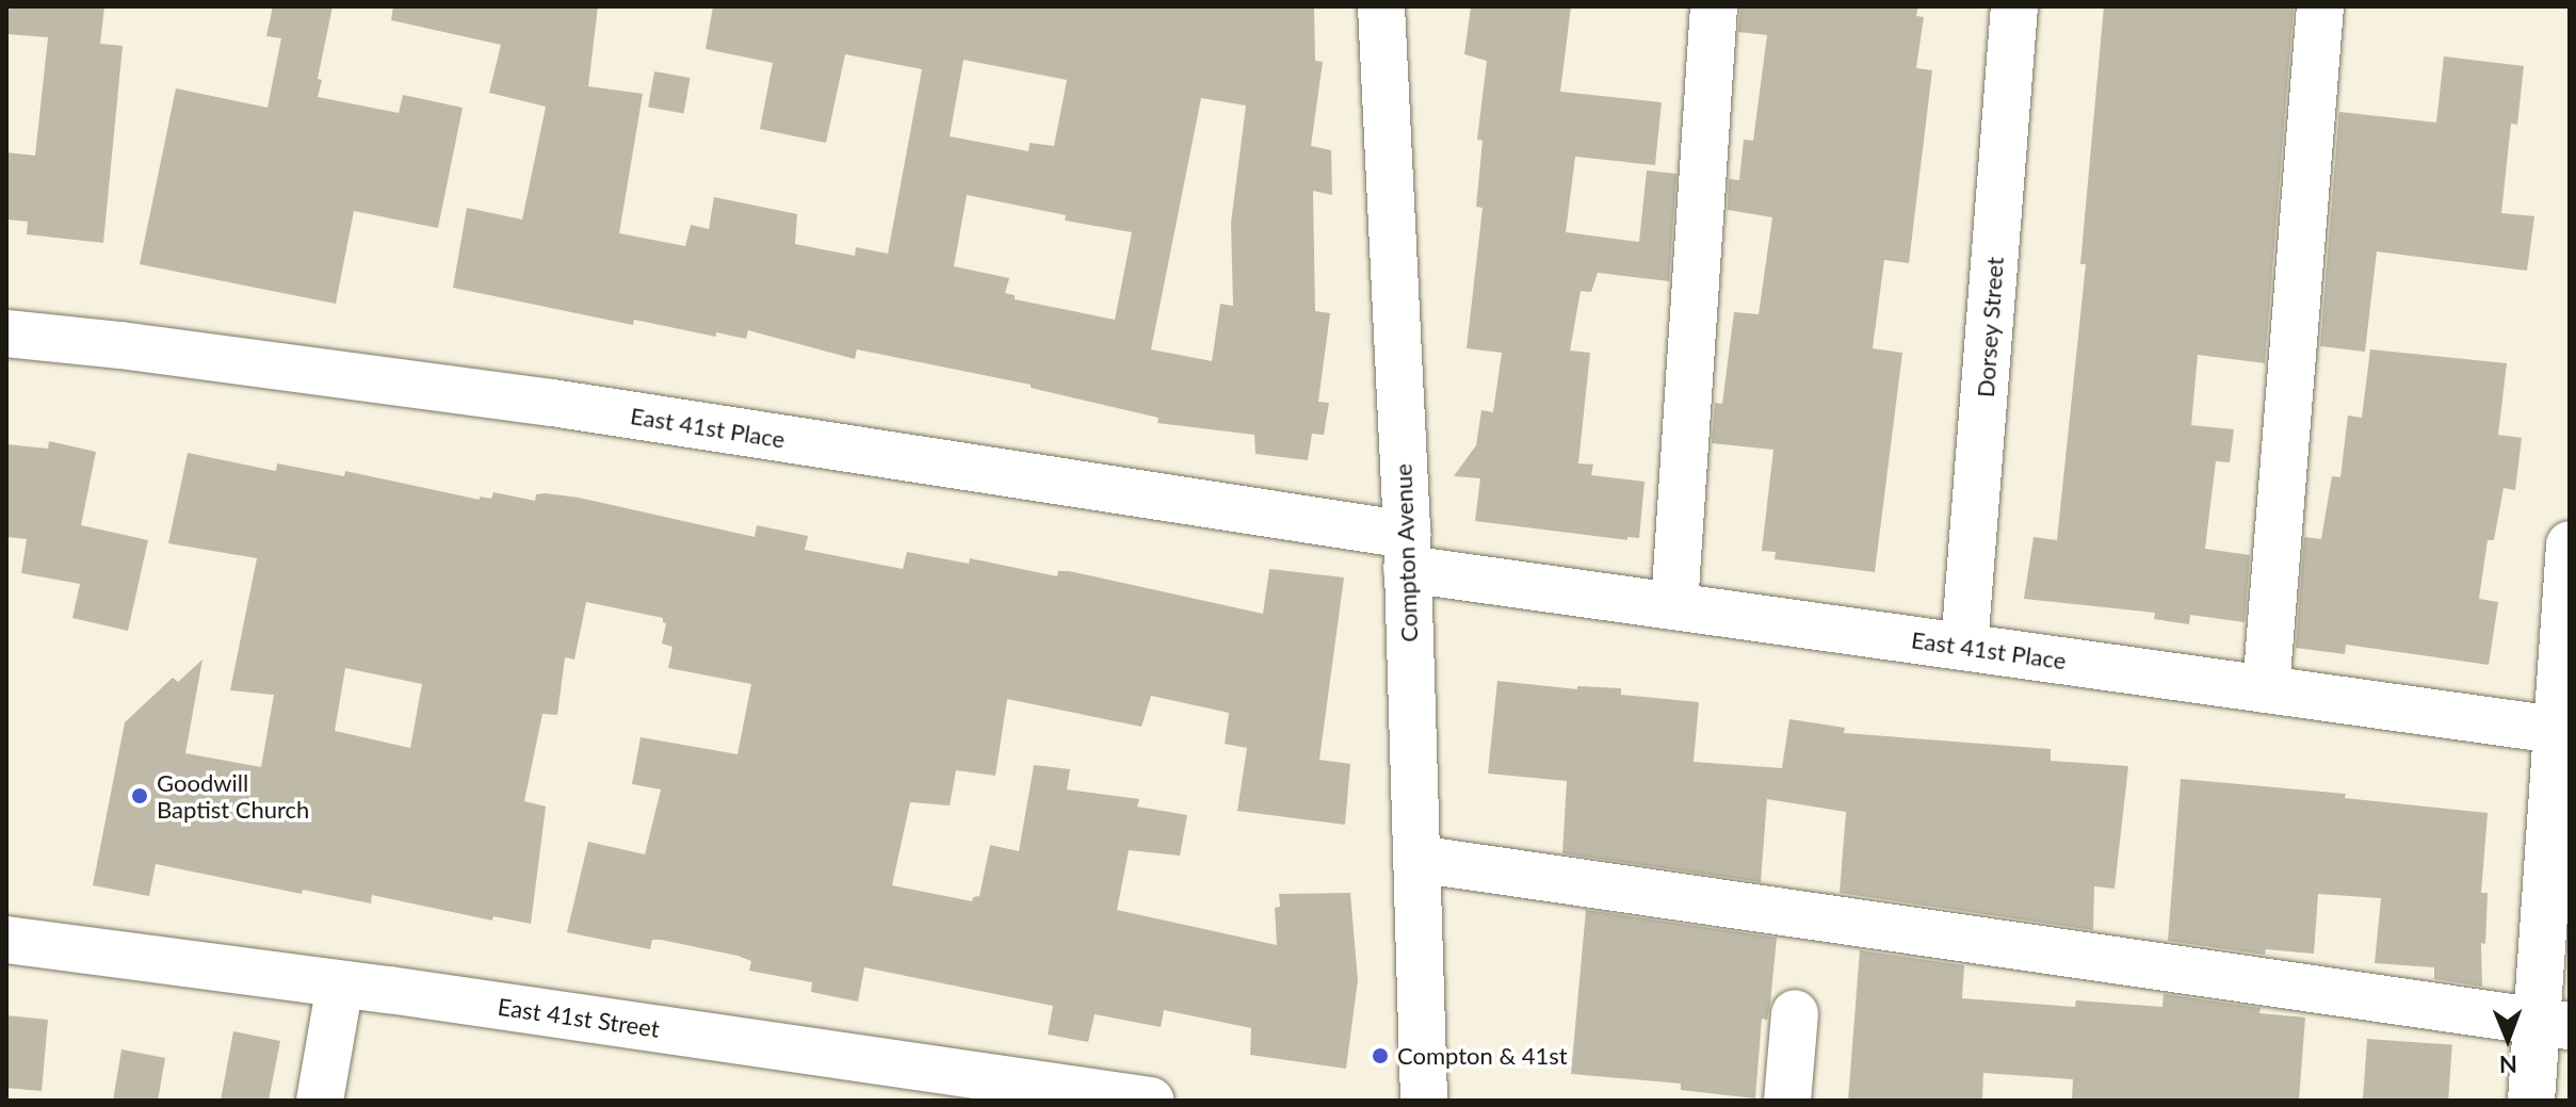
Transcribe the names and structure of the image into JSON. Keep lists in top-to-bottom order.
{
  "streets": {
    "street": [
      "Dorsey Street",
      "East 41st Place",
      "Compton Avenue",
      "East 41st Street"
    ]
  },
  "crossings": [
    ["Dorsey Street", "East 41st Place"],
    ["East 41st Place", "Compton Avenue"]
  ],
  "places": ["Goodwill Baptist Church", "Compton & 41st"],
  "north": "bottom"
}
